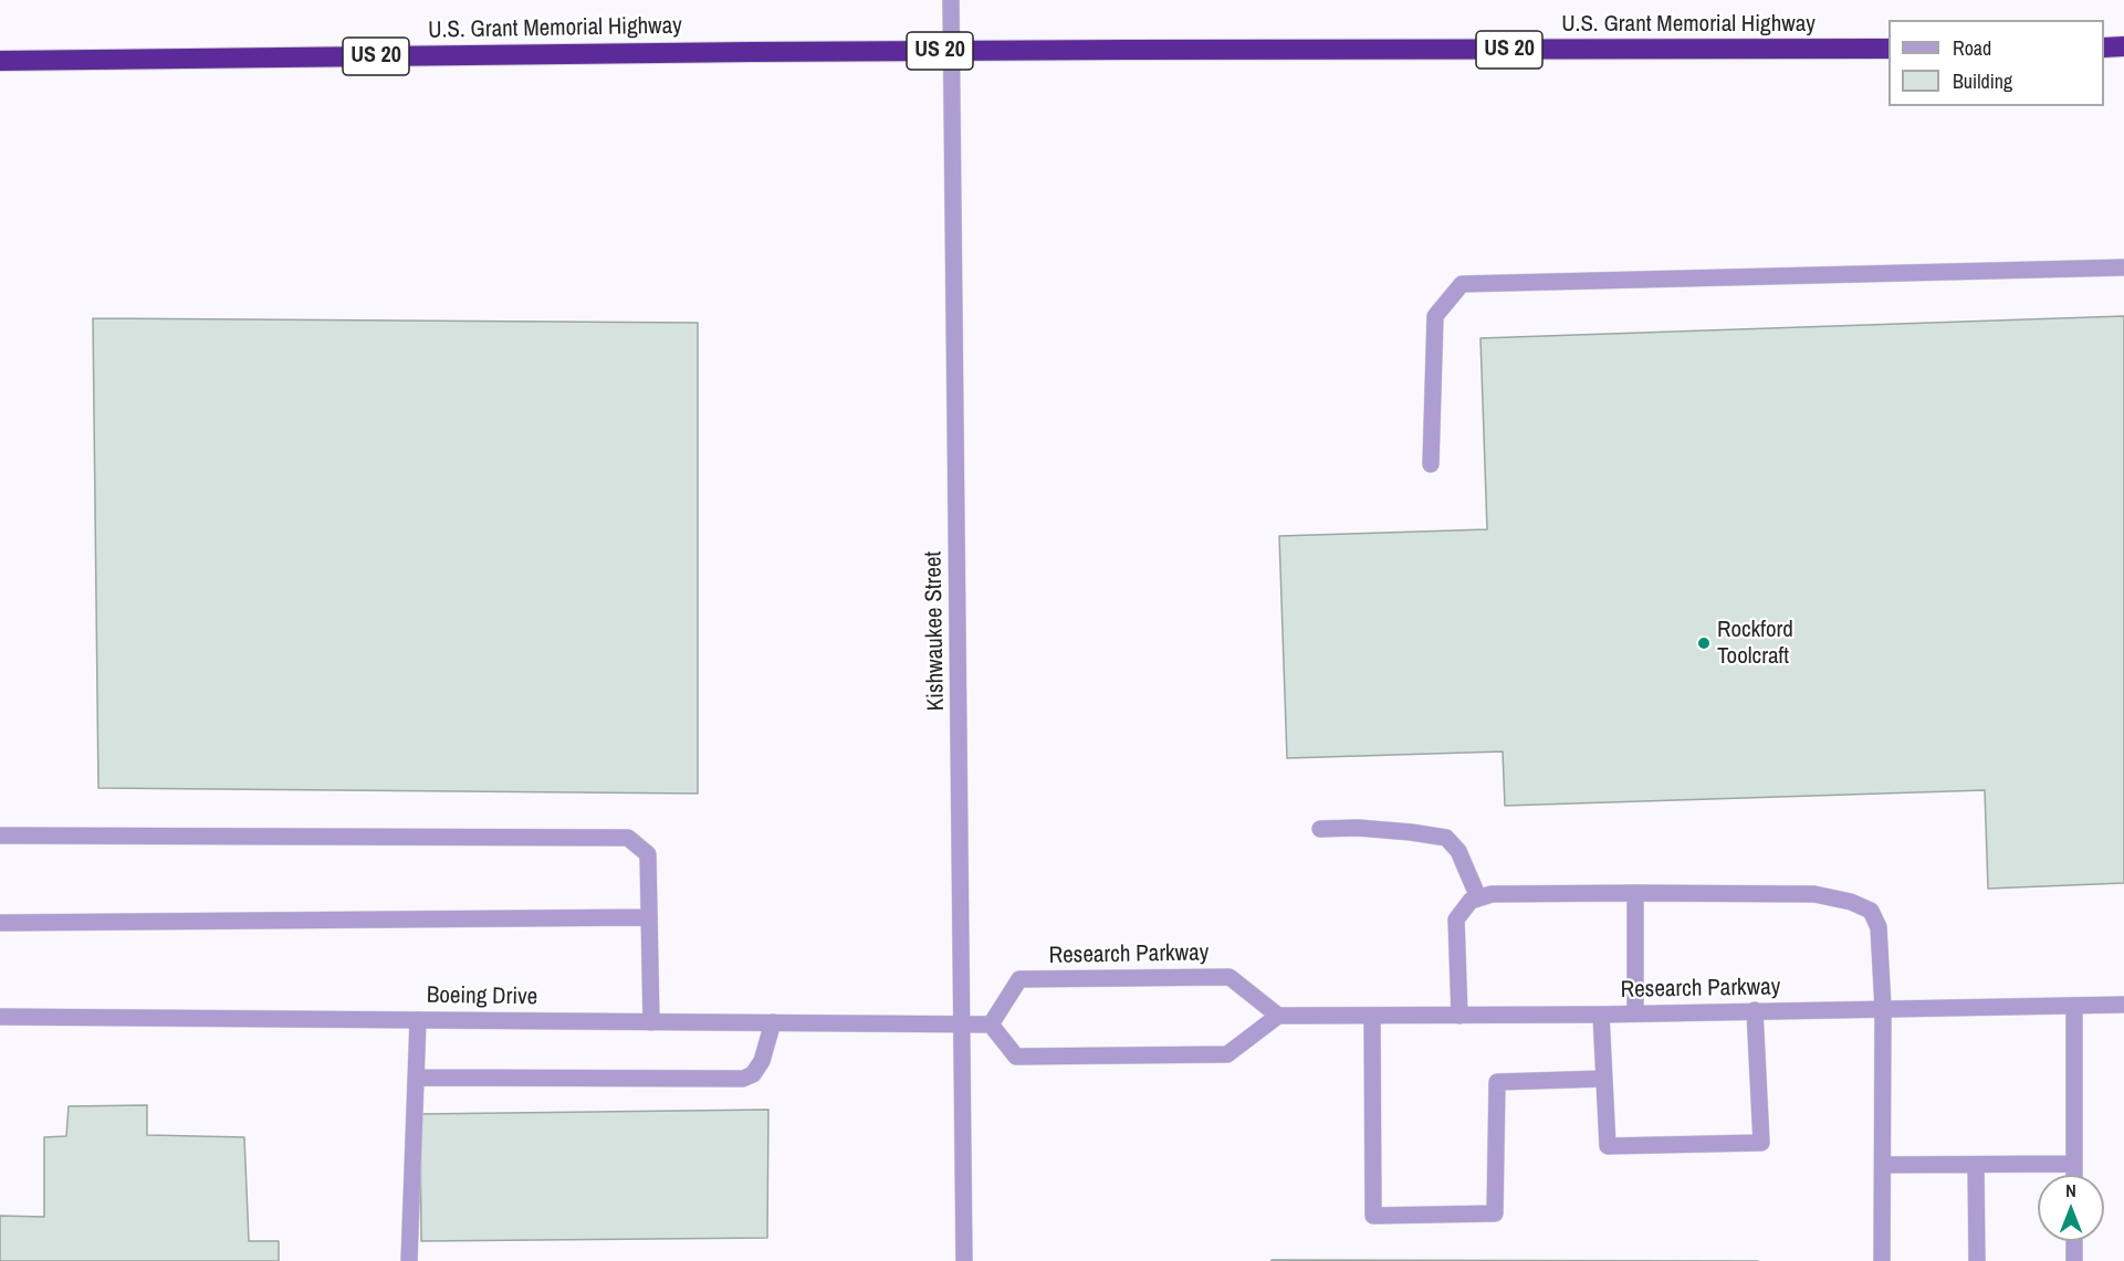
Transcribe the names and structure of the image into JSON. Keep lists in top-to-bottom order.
{
  "streets": {
    "highway": ["U.S. Grant Memorial Highway", "US 20"],
    "street": ["Kishwaukee Street", "Research Parkway", "Boeing Drive"]
  },
  "crossings": [
    ["Kishwaukee Street", "Boeing Drive"]
  ],
  "places": ["Rockford Toolcraft"],
  "legend": ["Road", "Building"],
  "north": "top"
}
